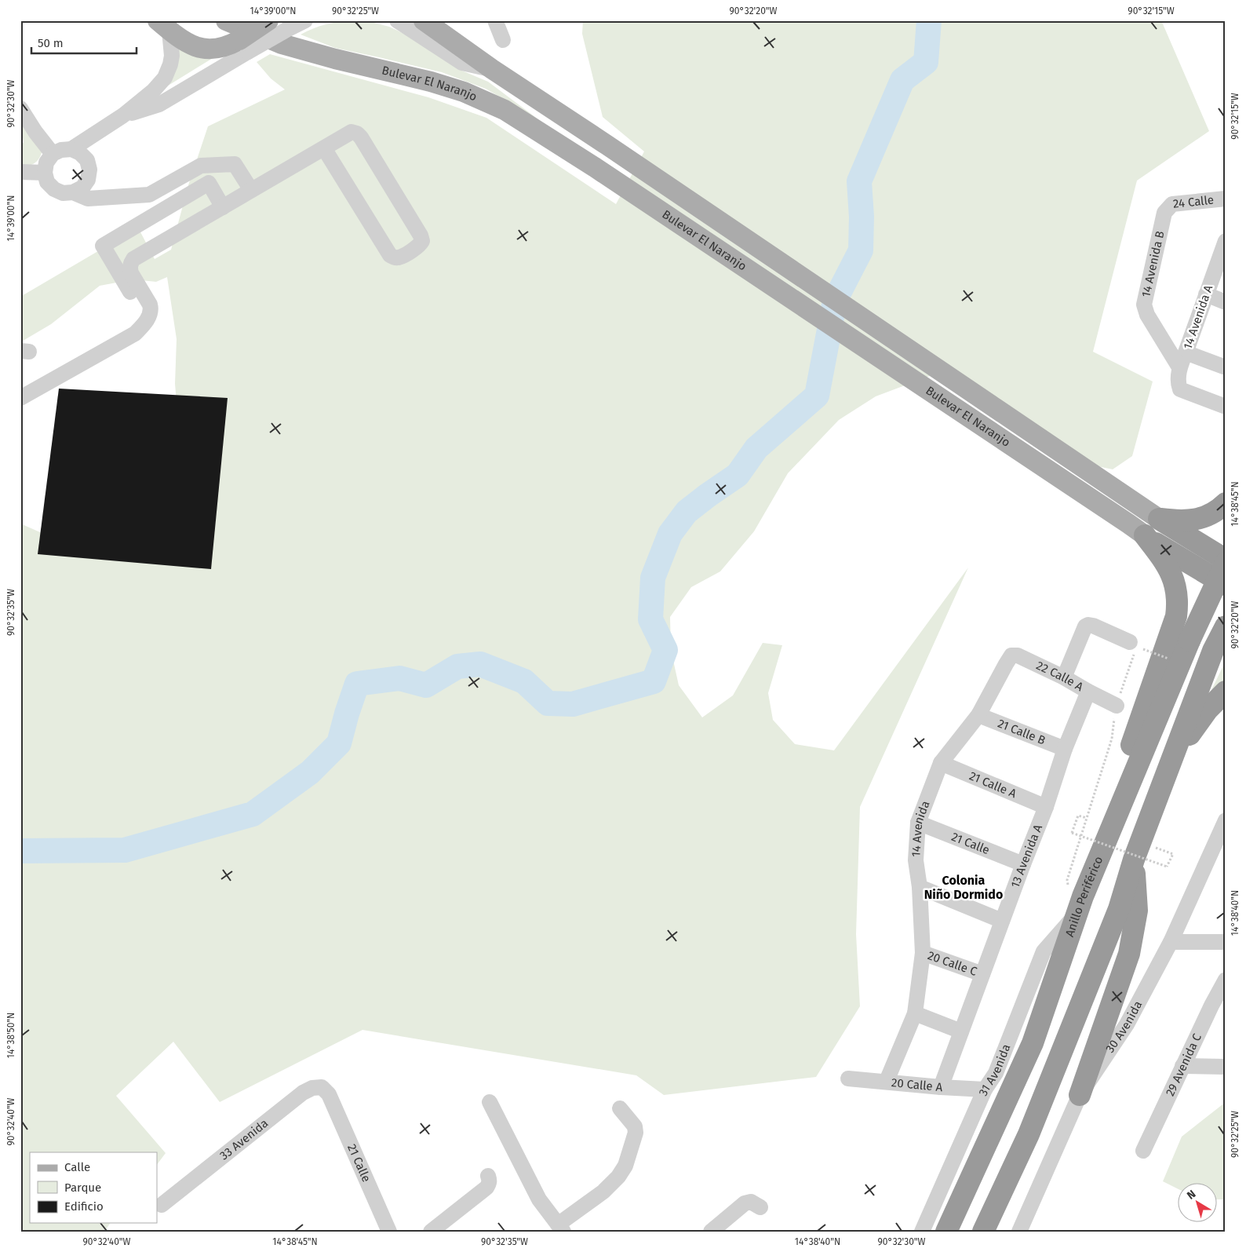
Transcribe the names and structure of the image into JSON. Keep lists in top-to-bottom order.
{
  "streets": {
    "highway": ["Anillo Periférico"],
    "main road": ["Bulevar El Naranjo"],
    "street": [
      "24 Calle",
      "14 Avenida B",
      "14 Avenida A",
      "22 Calle A",
      "21 Calle B",
      "21 Calle A",
      "14 Avenida",
      "21 Calle",
      "13 Avenida A",
      "20 Calle C",
      "30 Avenida",
      "29 Avenida C",
      "31 Avenida",
      "20 Calle A",
      "33 Avenida"
    ]
  },
  "crossings": [
    ["24 Calle", "14 Avenida B"],
    ["14 Avenida B", "14 Avenida A"],
    ["22 Calle A", "14 Avenida"],
    ["22 Calle A", "13 Avenida A"],
    ["21 Calle B", "14 Avenida"],
    ["21 Calle B", "13 Avenida A"],
    ["21 Calle A", "14 Avenida"],
    ["21 Calle A", "13 Avenida A"],
    ["14 Avenida", "21 Calle"],
    ["14 Avenida", "20 Calle C"],
    ["14 Avenida", "20 Calle A"],
    ["21 Calle", "13 Avenida A"],
    ["21 Calle", "33 Avenida"],
    ["13 Avenida A", "20 Calle C"],
    ["13 Avenida A", "20 Calle A"],
    ["Anillo Periférico", "31 Avenida"],
    ["31 Avenida", "20 Calle A"]
  ],
  "districts": ["Colonia Niño Dormido"],
  "legend": ["Calle", "Parque", "Edificio"],
  "scale_bar": "50 m",
  "north": "top left",
  "coordinates": [
    "14°39'00\"N",
    "90°32'25\"W",
    "90°32'20\"W",
    "90°32'15\"W",
    "90°32'30\"W",
    "14°38'45\"N",
    "90°32'35\"W",
    "14°38'40\"N",
    "14°38'50\"N",
    "90°32'40\"W"
  ]
}
